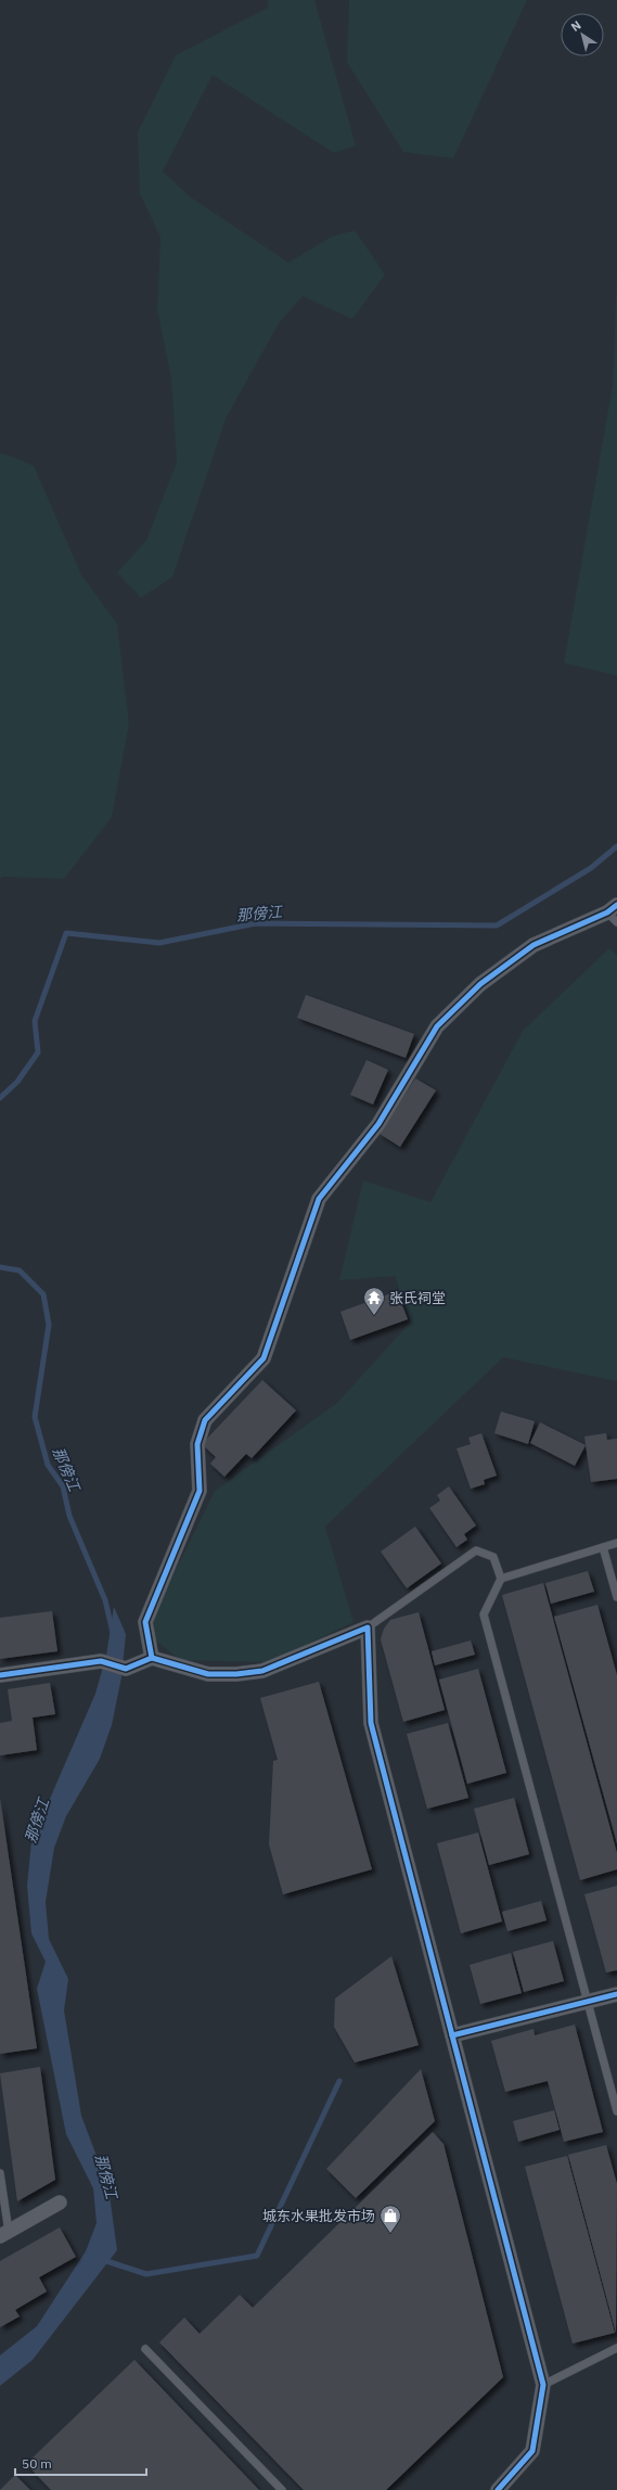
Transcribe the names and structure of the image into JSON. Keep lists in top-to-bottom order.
{
  "water": ["那傍江"],
  "places": {
    "temple": ["张氏祠堂"],
    "shop": ["城东水果批发市场"]
  },
  "scale_bar": "50 m",
  "north": "top left"
}
